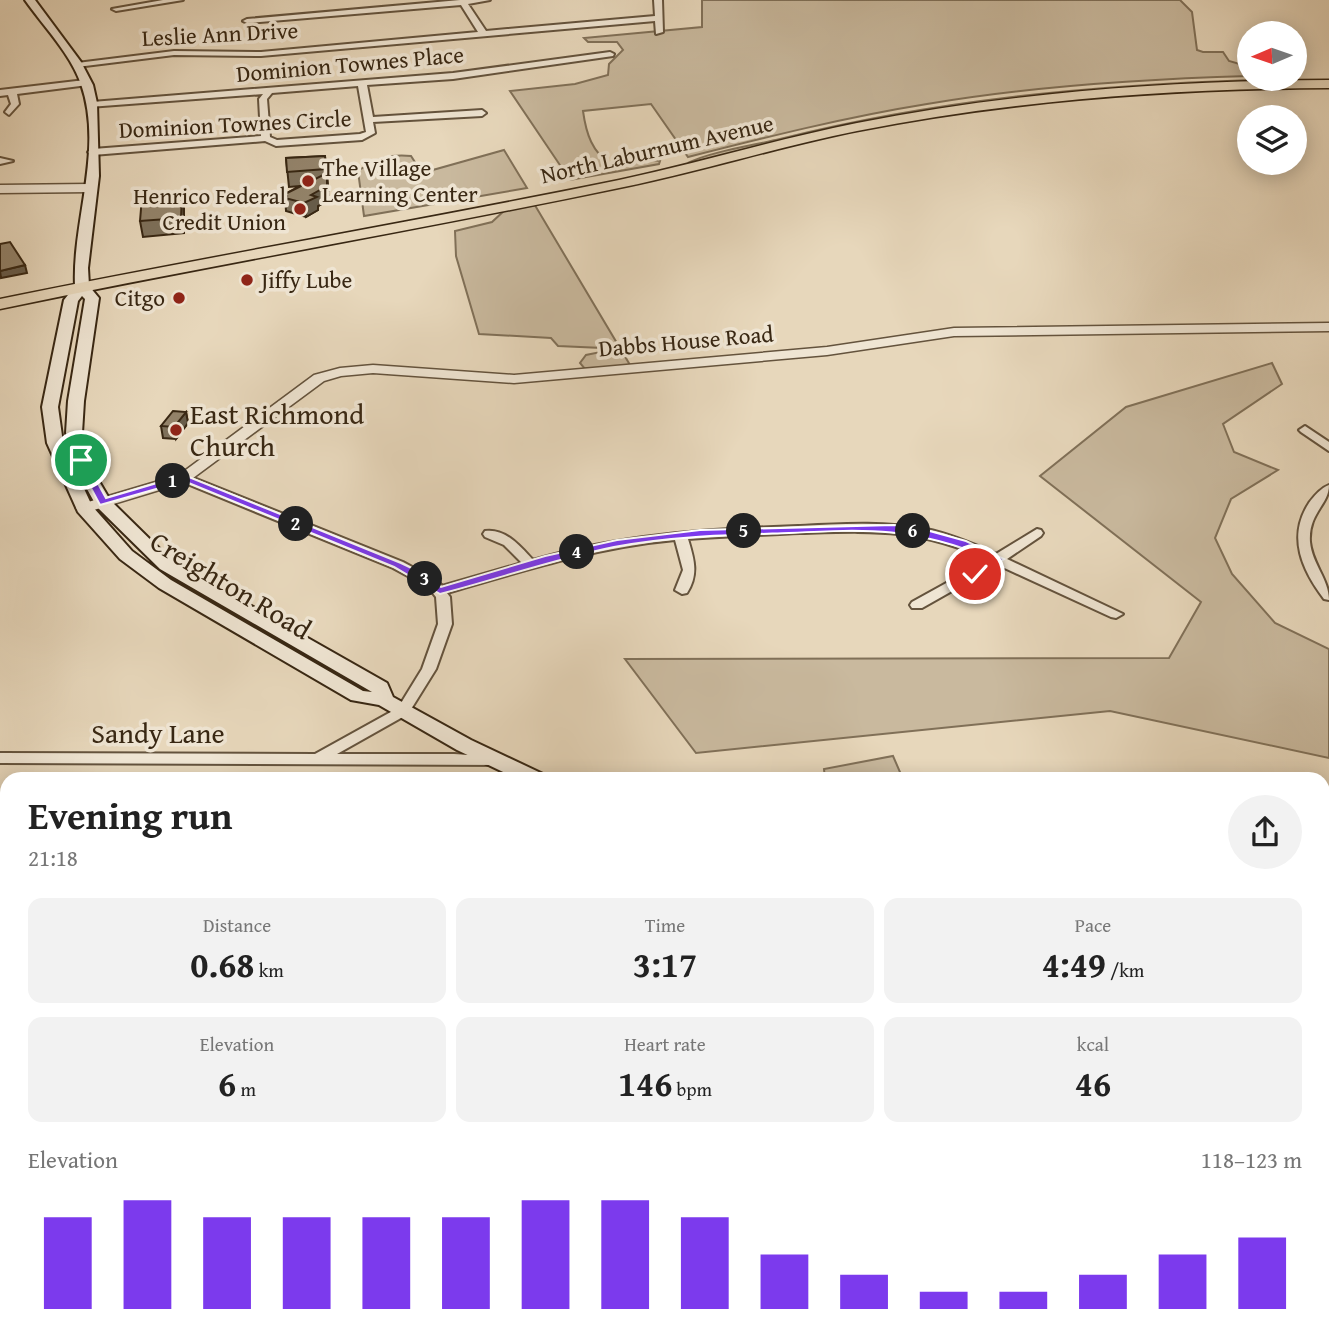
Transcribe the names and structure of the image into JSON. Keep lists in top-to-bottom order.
{
  "streets": {
    "main road": ["North Laburnum Avenue", "Creighton Road"],
    "street": [
      "Leslie Ann Drive",
      "Dominion Townes Place",
      "Dominion Townes Circle",
      "Dabbs House Road",
      "Sandy Lane"
    ]
  },
  "crossings": [
    ["Leslie Ann Drive", "Creighton Road"],
    ["Dominion Townes Place", "Dominion Townes Circle"],
    ["Dominion Townes Place", "Creighton Road"],
    ["Dominion Townes Circle", "Creighton Road"],
    ["North Laburnum Avenue", "Creighton Road"],
    ["Dabbs House Road", "Creighton Road"],
    ["Creighton Road", "Sandy Lane"]
  ],
  "places": [
    "The Village Learning Center",
    "Henrico Federal Credit Union",
    "Jiffy Lube",
    "Citgo",
    "East Richmond Church"
  ],
  "north": "left",
  "page": {
    "pins": [
      "1",
      "2",
      "5",
      "6",
      "4",
      "3"
    ],
    "heading": ["Evening run", "21:18"],
    "stats": [
      ["Distance", "0.68 km"],
      ["Time", "3:17"],
      ["Pace", "4:49 /km"],
      ["Elevation", "6 m"],
      ["Heart rate", "146 bpm"],
      ["kcal", "46"]
    ],
    "chart": ["Elevation", "118–123 m"]
  }
}
